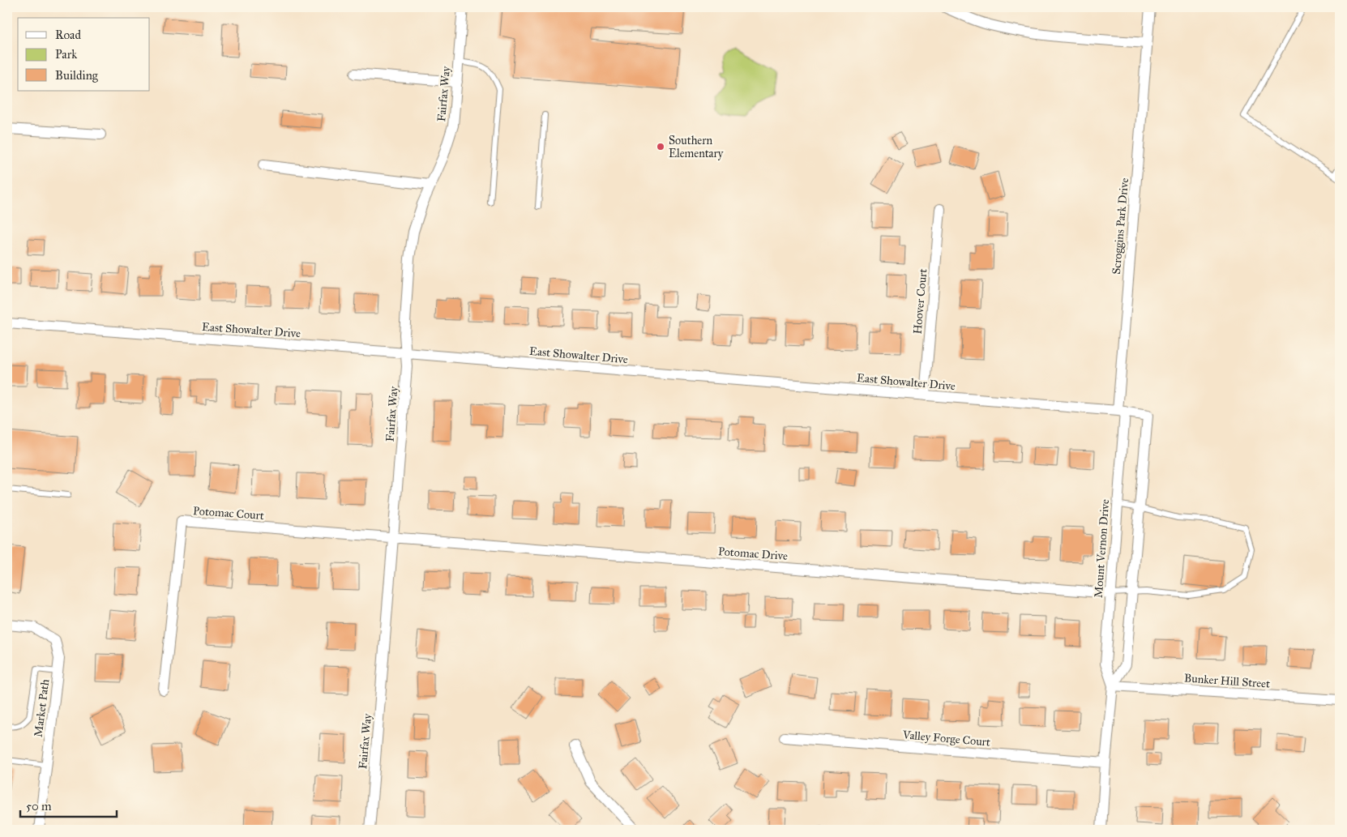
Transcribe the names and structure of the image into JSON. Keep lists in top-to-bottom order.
{
  "streets": {
    "street": [
      "Fairfax Way",
      "Scroggins Park Drive",
      "Hoover Court",
      "East Showalter Drive",
      "Potomac Court",
      "Mount Vernon Drive",
      "Potomac Drive",
      "Bunker Hill Street",
      "Market Path",
      "Valley Forge Court"
    ]
  },
  "crossings": [
    ["Fairfax Way", "East Showalter Drive"],
    ["Fairfax Way", "Potomac Court"],
    ["Fairfax Way", "Potomac Drive"],
    ["Scroggins Park Drive", "East Showalter Drive"],
    ["Scroggins Park Drive", "Mount Vernon Drive"],
    ["Hoover Court", "East Showalter Drive"],
    ["East Showalter Drive", "Mount Vernon Drive"],
    ["Potomac Court", "Potomac Drive"],
    ["Mount Vernon Drive", "Potomac Drive"],
    ["Mount Vernon Drive", "Bunker Hill Street"],
    ["Mount Vernon Drive", "Valley Forge Court"]
  ],
  "places": ["Southern Elementary"],
  "legend": ["Road", "Park", "Building"],
  "scale_bar": "50 m"
}
